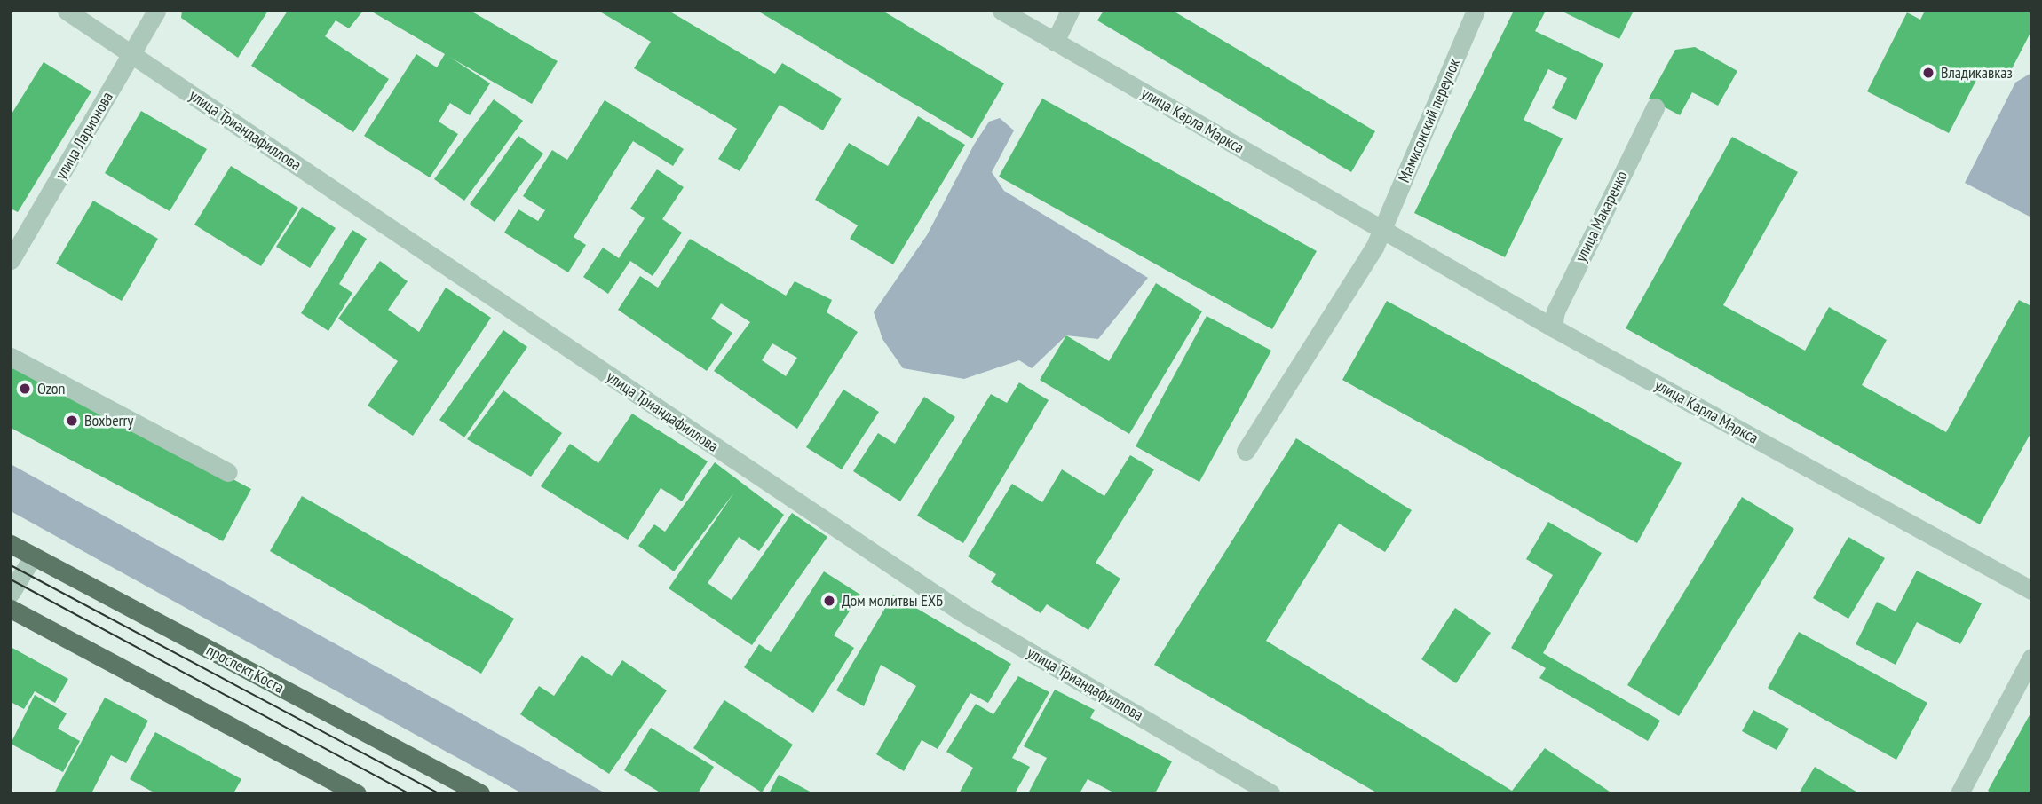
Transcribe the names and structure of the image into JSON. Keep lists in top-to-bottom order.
{
  "streets": {
    "main road": ["проспект Коста"],
    "street": [
      "улица Карла Маркса",
      "Мамисонский переулок",
      "улица Триандафиллова",
      "улица Ларионова",
      "улица Макаренко"
    ]
  },
  "crossings": [
    ["улица Карла Маркса", "Мамисонский переулок"],
    ["улица Карла Маркса", "улица Макаренко"],
    ["улица Триандафиллова", "улица Ларионова"]
  ],
  "places": [
    "Владикавказ",
    "Ozon",
    "Boxberry",
    "Дом молитвы ЕХБ"
  ]
}
